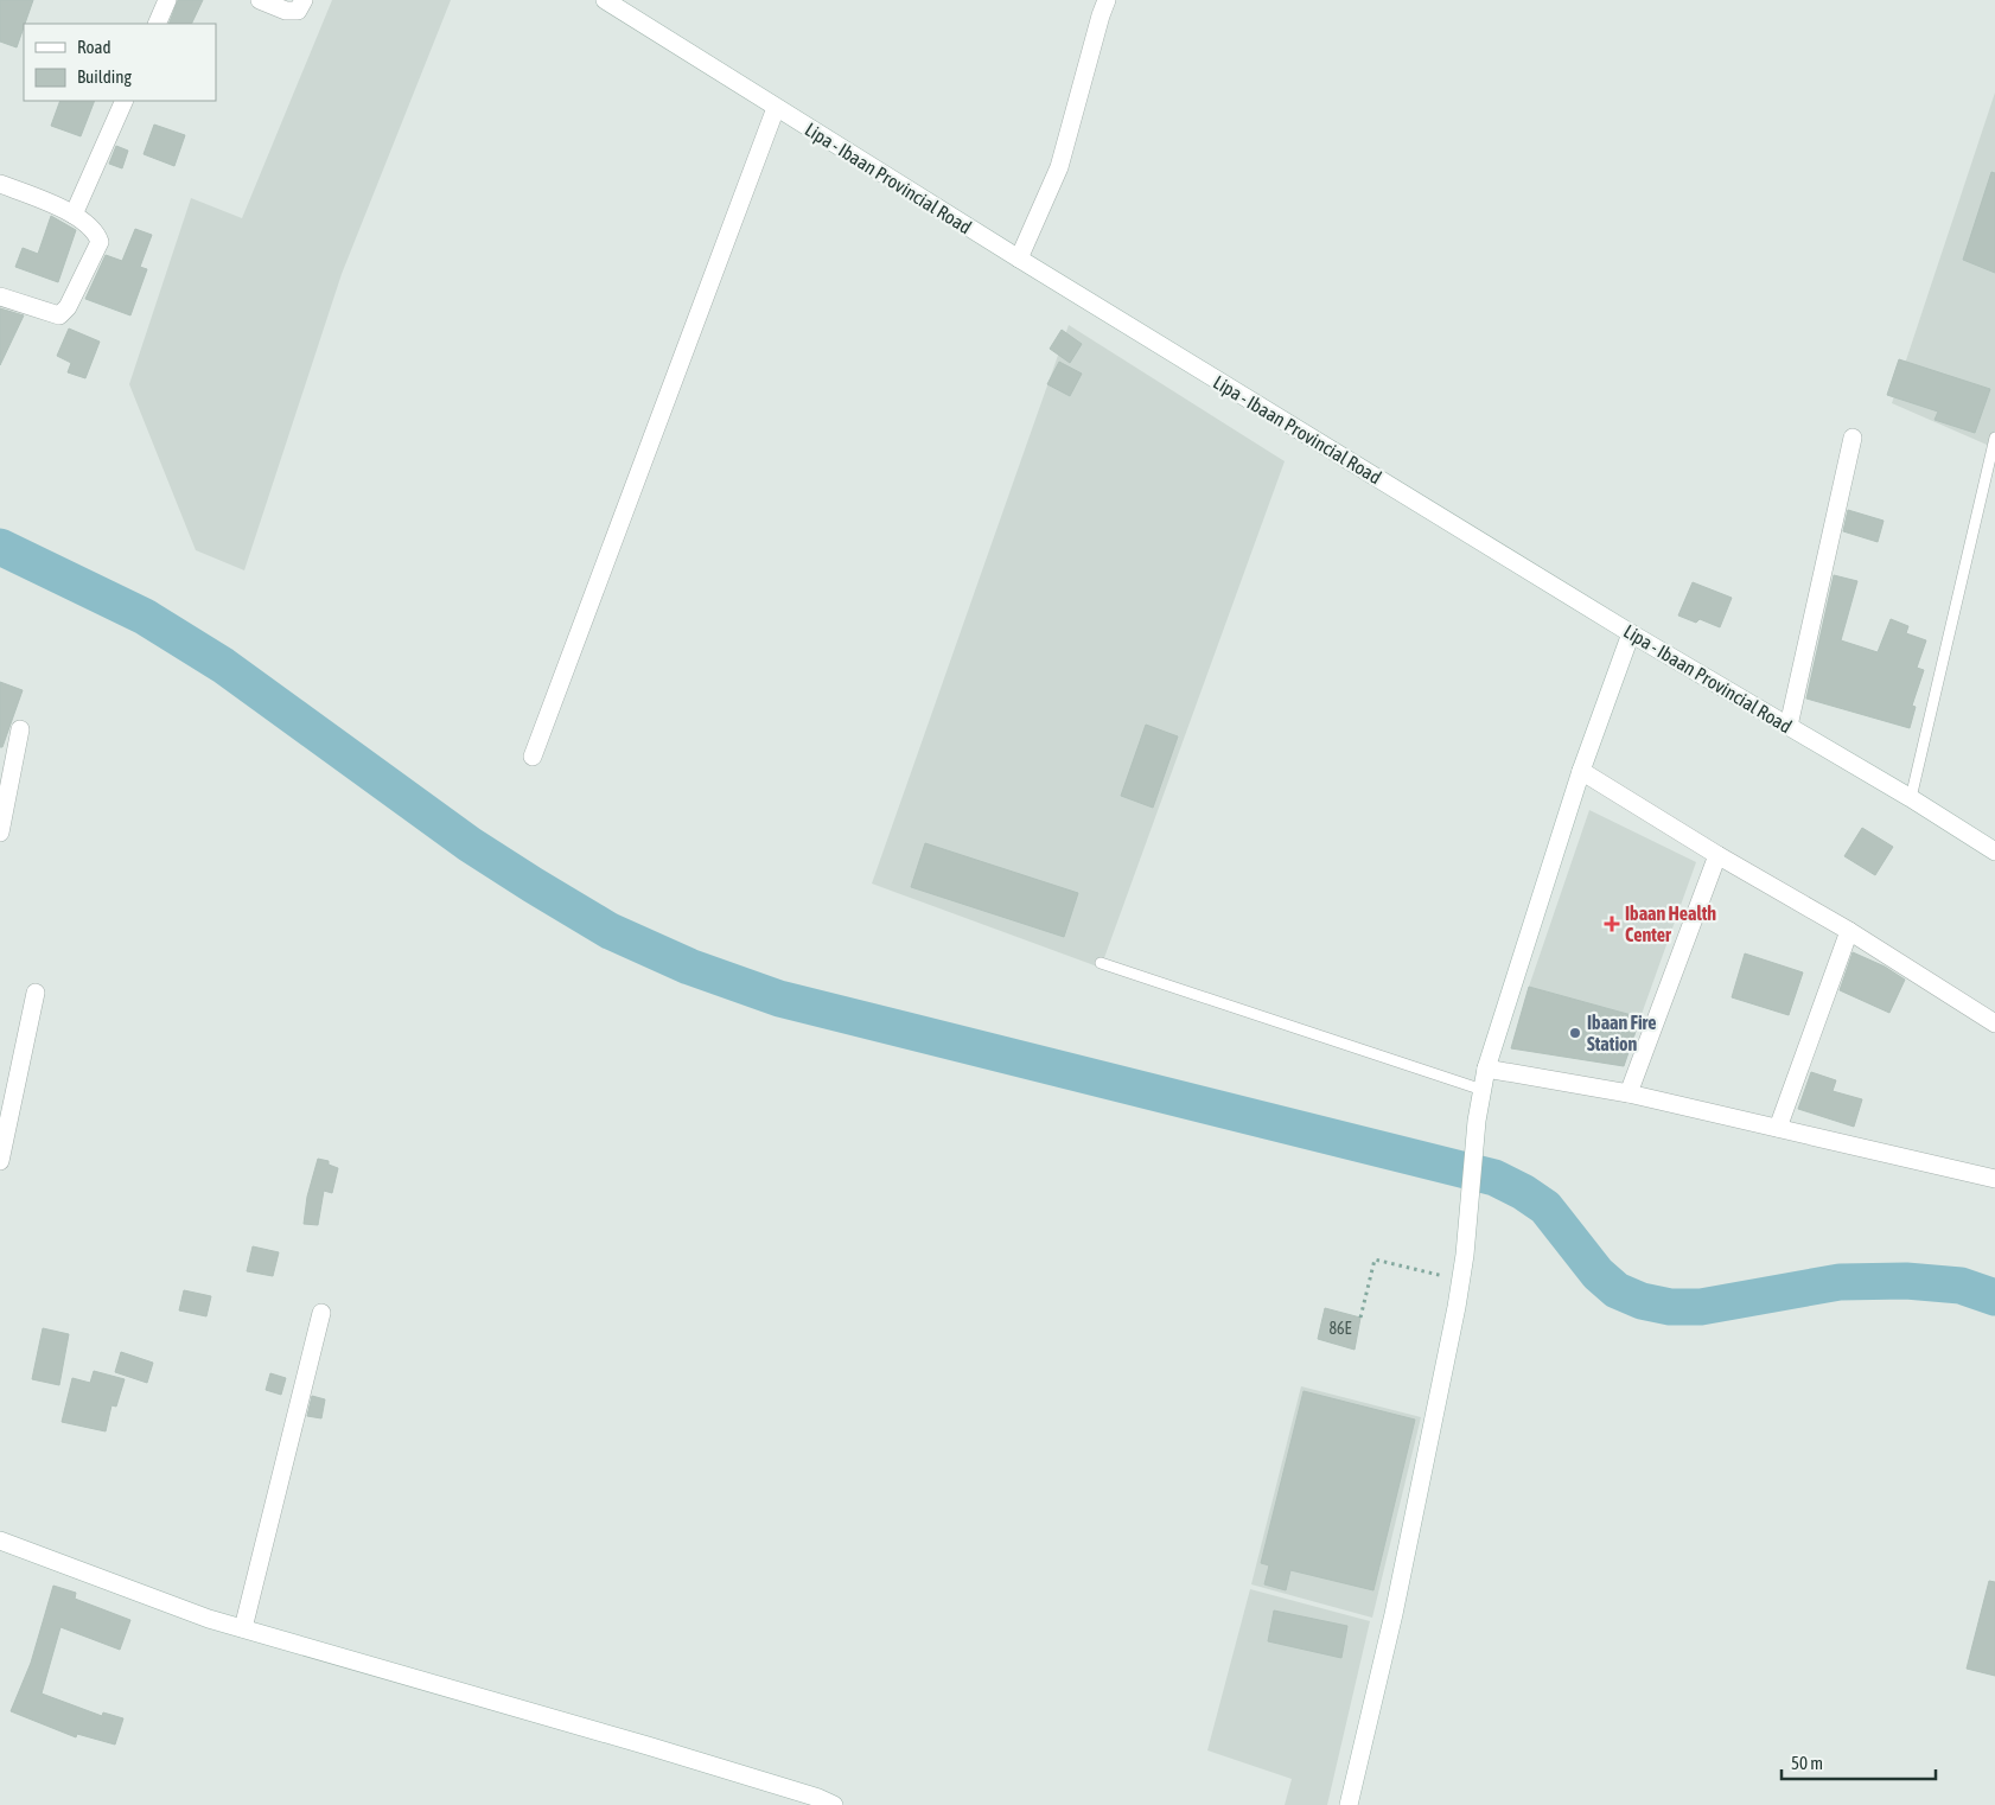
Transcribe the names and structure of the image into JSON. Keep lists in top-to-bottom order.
{
  "streets": {
    "street": ["Lipa - Ibaan Provincial Road"]
  },
  "places": {
    "health": ["Ibaan Health Center"],
    "other": ["Ibaan Fire Station"]
  },
  "house_numbers": ["86E"],
  "legend": ["Road", "Building"],
  "scale_bar": "50 m"
}
